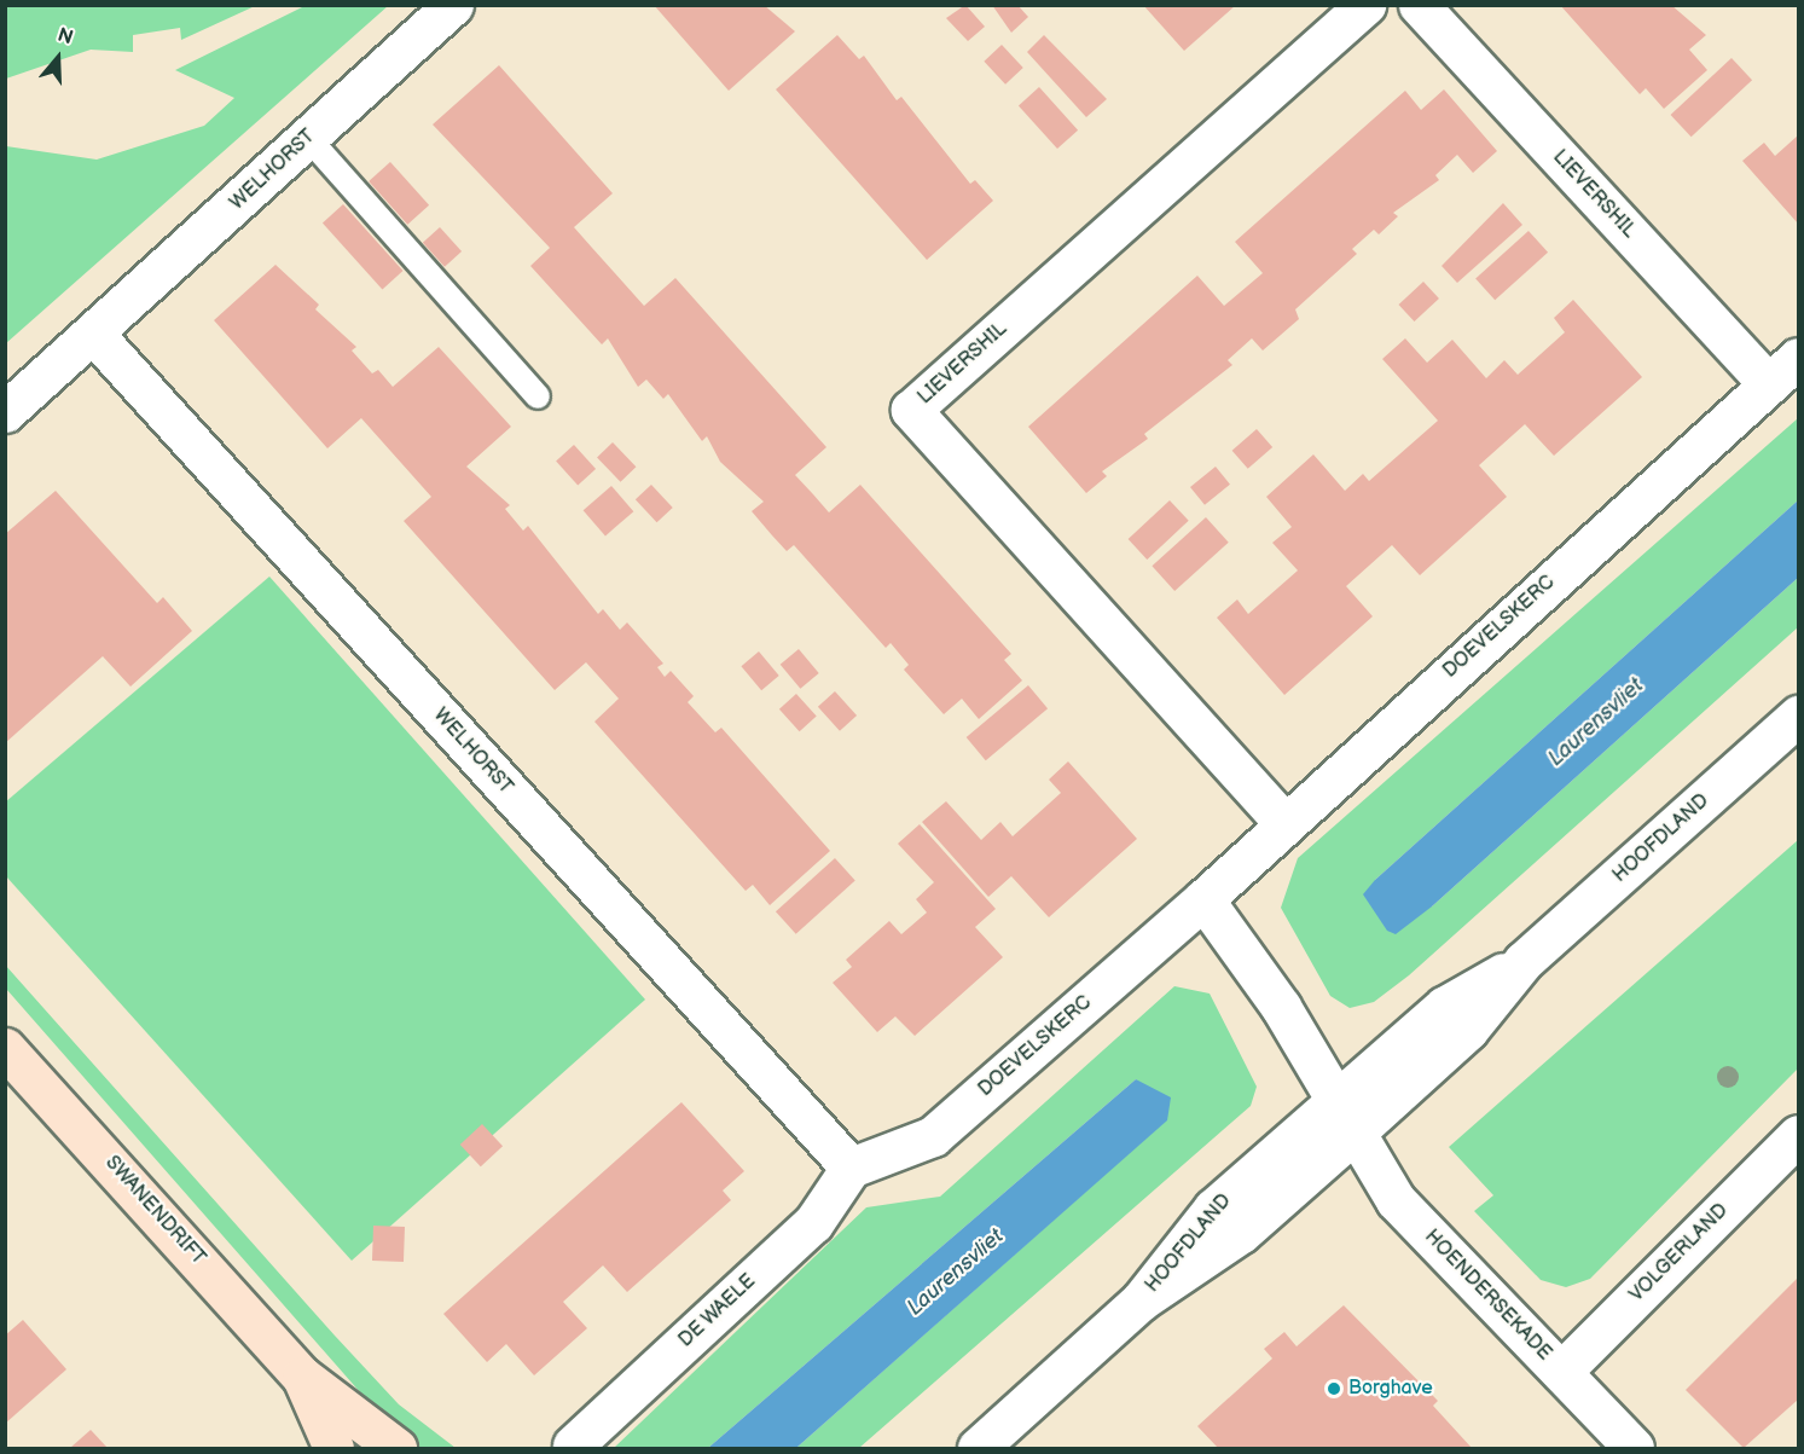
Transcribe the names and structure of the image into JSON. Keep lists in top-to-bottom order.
{
  "streets": {
    "main road": ["SWANENDRIFT"],
    "street": [
      "WELHORST",
      "LIEVERSHIL",
      "DOEVELSKERC",
      "HOOFDLAND",
      "VOLGERLAND",
      "HOENDERSEKADE",
      "DE WAELE"
    ]
  },
  "crossings": [
    ["WELHORST", "DOEVELSKERC"],
    ["WELHORST", "DE WAELE"],
    ["LIEVERSHIL", "DOEVELSKERC"],
    ["DOEVELSKERC", "DE WAELE"],
    ["HOOFDLAND", "HOENDERSEKADE"],
    ["VOLGERLAND", "HOENDERSEKADE"]
  ],
  "water": ["Laurensvliet"],
  "places": ["Borghave"],
  "north": "top"
}
